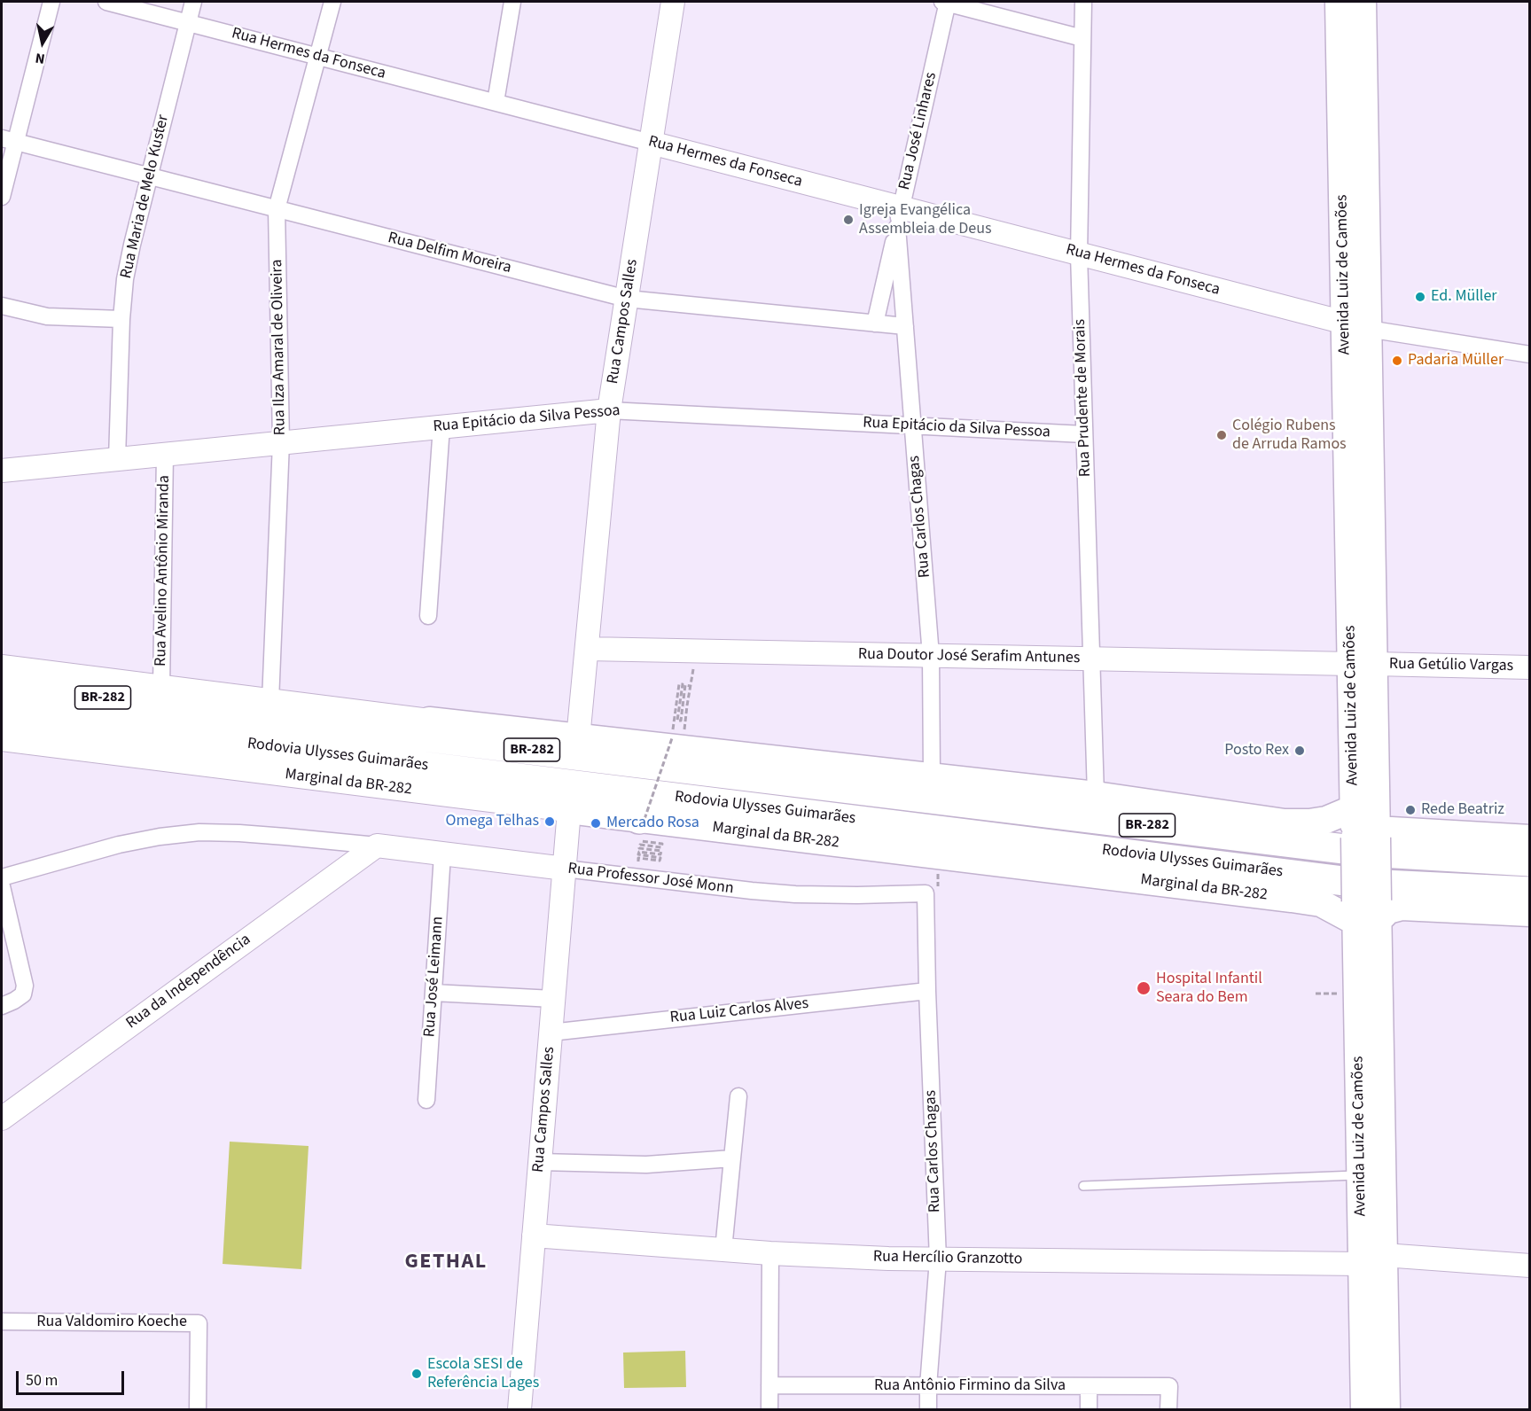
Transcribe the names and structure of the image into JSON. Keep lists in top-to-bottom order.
{
  "streets": {
    "highway": ["BR-282", "Rodovia Ulysses Guimarães"],
    "main road": ["Avenida Luiz de Camões", "Marginal da BR-282"],
    "street": [
      "Rua Hermes da Fonseca",
      "Rua José Linhares",
      "Rua Maria de Melo Kuster",
      "Rua Delfim Moreira",
      "Rua Campos Salles",
      "Rua Ilza Amaral de Oliveira",
      "Rua Prudente de Morais",
      "Rua Epitácio da Silva Pessoa",
      "Rua Carlos Chagas",
      "Rua Avelino Antônio Miranda",
      "Rua Doutor José Serafim Antunes",
      "Rua Getúlio Vargas",
      "Rua Professor José Monn",
      "Rua José Leimann",
      "Rua da Independência",
      "Rua Luiz Carlos Alves",
      "Rua Hercílio Granzotto",
      "Rua Valdomiro Koeche",
      "Rua Antônio Firmino da Silva"
    ]
  },
  "crossings": [
    ["Rua Hermes da Fonseca", "Rua José Linhares"],
    ["Rua Hermes da Fonseca", "Rua Maria de Melo Kuster"],
    ["Rua Hermes da Fonseca", "Avenida Luiz de Camões"],
    ["Rua Hermes da Fonseca", "Rua Campos Salles"],
    ["Rua Hermes da Fonseca", "Rua Ilza Amaral de Oliveira"],
    ["Rua Hermes da Fonseca", "Rua Prudente de Morais"],
    ["Rua Hermes da Fonseca", "Rua Carlos Chagas"],
    ["Rua José Linhares", "Rua Delfim Moreira"],
    ["Rua José Linhares", "Rua Carlos Chagas"],
    ["Rua Maria de Melo Kuster", "Rua Delfim Moreira"],
    ["Rua Maria de Melo Kuster", "Rua Epitácio da Silva Pessoa"],
    ["Rua Delfim Moreira", "Rua Campos Salles"],
    ["Rua Delfim Moreira", "Rua Ilza Amaral de Oliveira"],
    ["Rua Delfim Moreira", "Rua Carlos Chagas"],
    ["Avenida Luiz de Camões", "Rua Doutor José Serafim Antunes"],
    ["Avenida Luiz de Camões", "Rua Getúlio Vargas"],
    ["Avenida Luiz de Camões", "Marginal da BR-282"],
    ["Avenida Luiz de Camões", "Rua Hercílio Granzotto"],
    ["Rua Campos Salles", "Rua Epitácio da Silva Pessoa"],
    ["Rua Campos Salles", "Rua Doutor José Serafim Antunes"],
    ["Rua Campos Salles", "Marginal da BR-282"],
    ["Rua Campos Salles", "Rua Professor José Monn"],
    ["Rua Campos Salles", "Rua Luiz Carlos Alves"],
    ["Rua Campos Salles", "Rua Hercílio Granzotto"],
    ["Rua Ilza Amaral de Oliveira", "Rua Epitácio da Silva Pessoa"],
    ["Rua Prudente de Morais", "Rua Epitácio da Silva Pessoa"],
    ["Rua Prudente de Morais", "Rua Doutor José Serafim Antunes"],
    ["Rua Epitácio da Silva Pessoa", "Rua Carlos Chagas"],
    ["Rua Epitácio da Silva Pessoa", "Rua Avelino Antônio Miranda"],
    ["Rua Carlos Chagas", "Rua Doutor José Serafim Antunes"],
    ["Rua Carlos Chagas", "Rua Professor José Monn"],
    ["Rua Carlos Chagas", "Rua Luiz Carlos Alves"],
    ["Rua Carlos Chagas", "Rua Hercílio Granzotto"],
    ["Rua Carlos Chagas", "Rua Antônio Firmino da Silva"],
    ["Rua Doutor José Serafim Antunes", "Rua Getúlio Vargas"],
    ["Rua Professor José Monn", "Rua José Leimann"],
    ["Rua Professor José Monn", "Rua da Independência"]
  ],
  "districts": ["GETHAL"],
  "places": [
    "Igreja Evangélica Assembleia de Deus",
    "Ed. Müller",
    "Padaria Müller",
    "Colégio Rubens de Arruda Ramos",
    "Posto Rex",
    "Rede Beatriz",
    "Omega Telhas",
    "Mercado Rosa",
    "Hospital Infantil Seara do Bem",
    "Escola SESI de Referência Lages"
  ],
  "scale_bar": "50 m",
  "north": "bottom"
}
